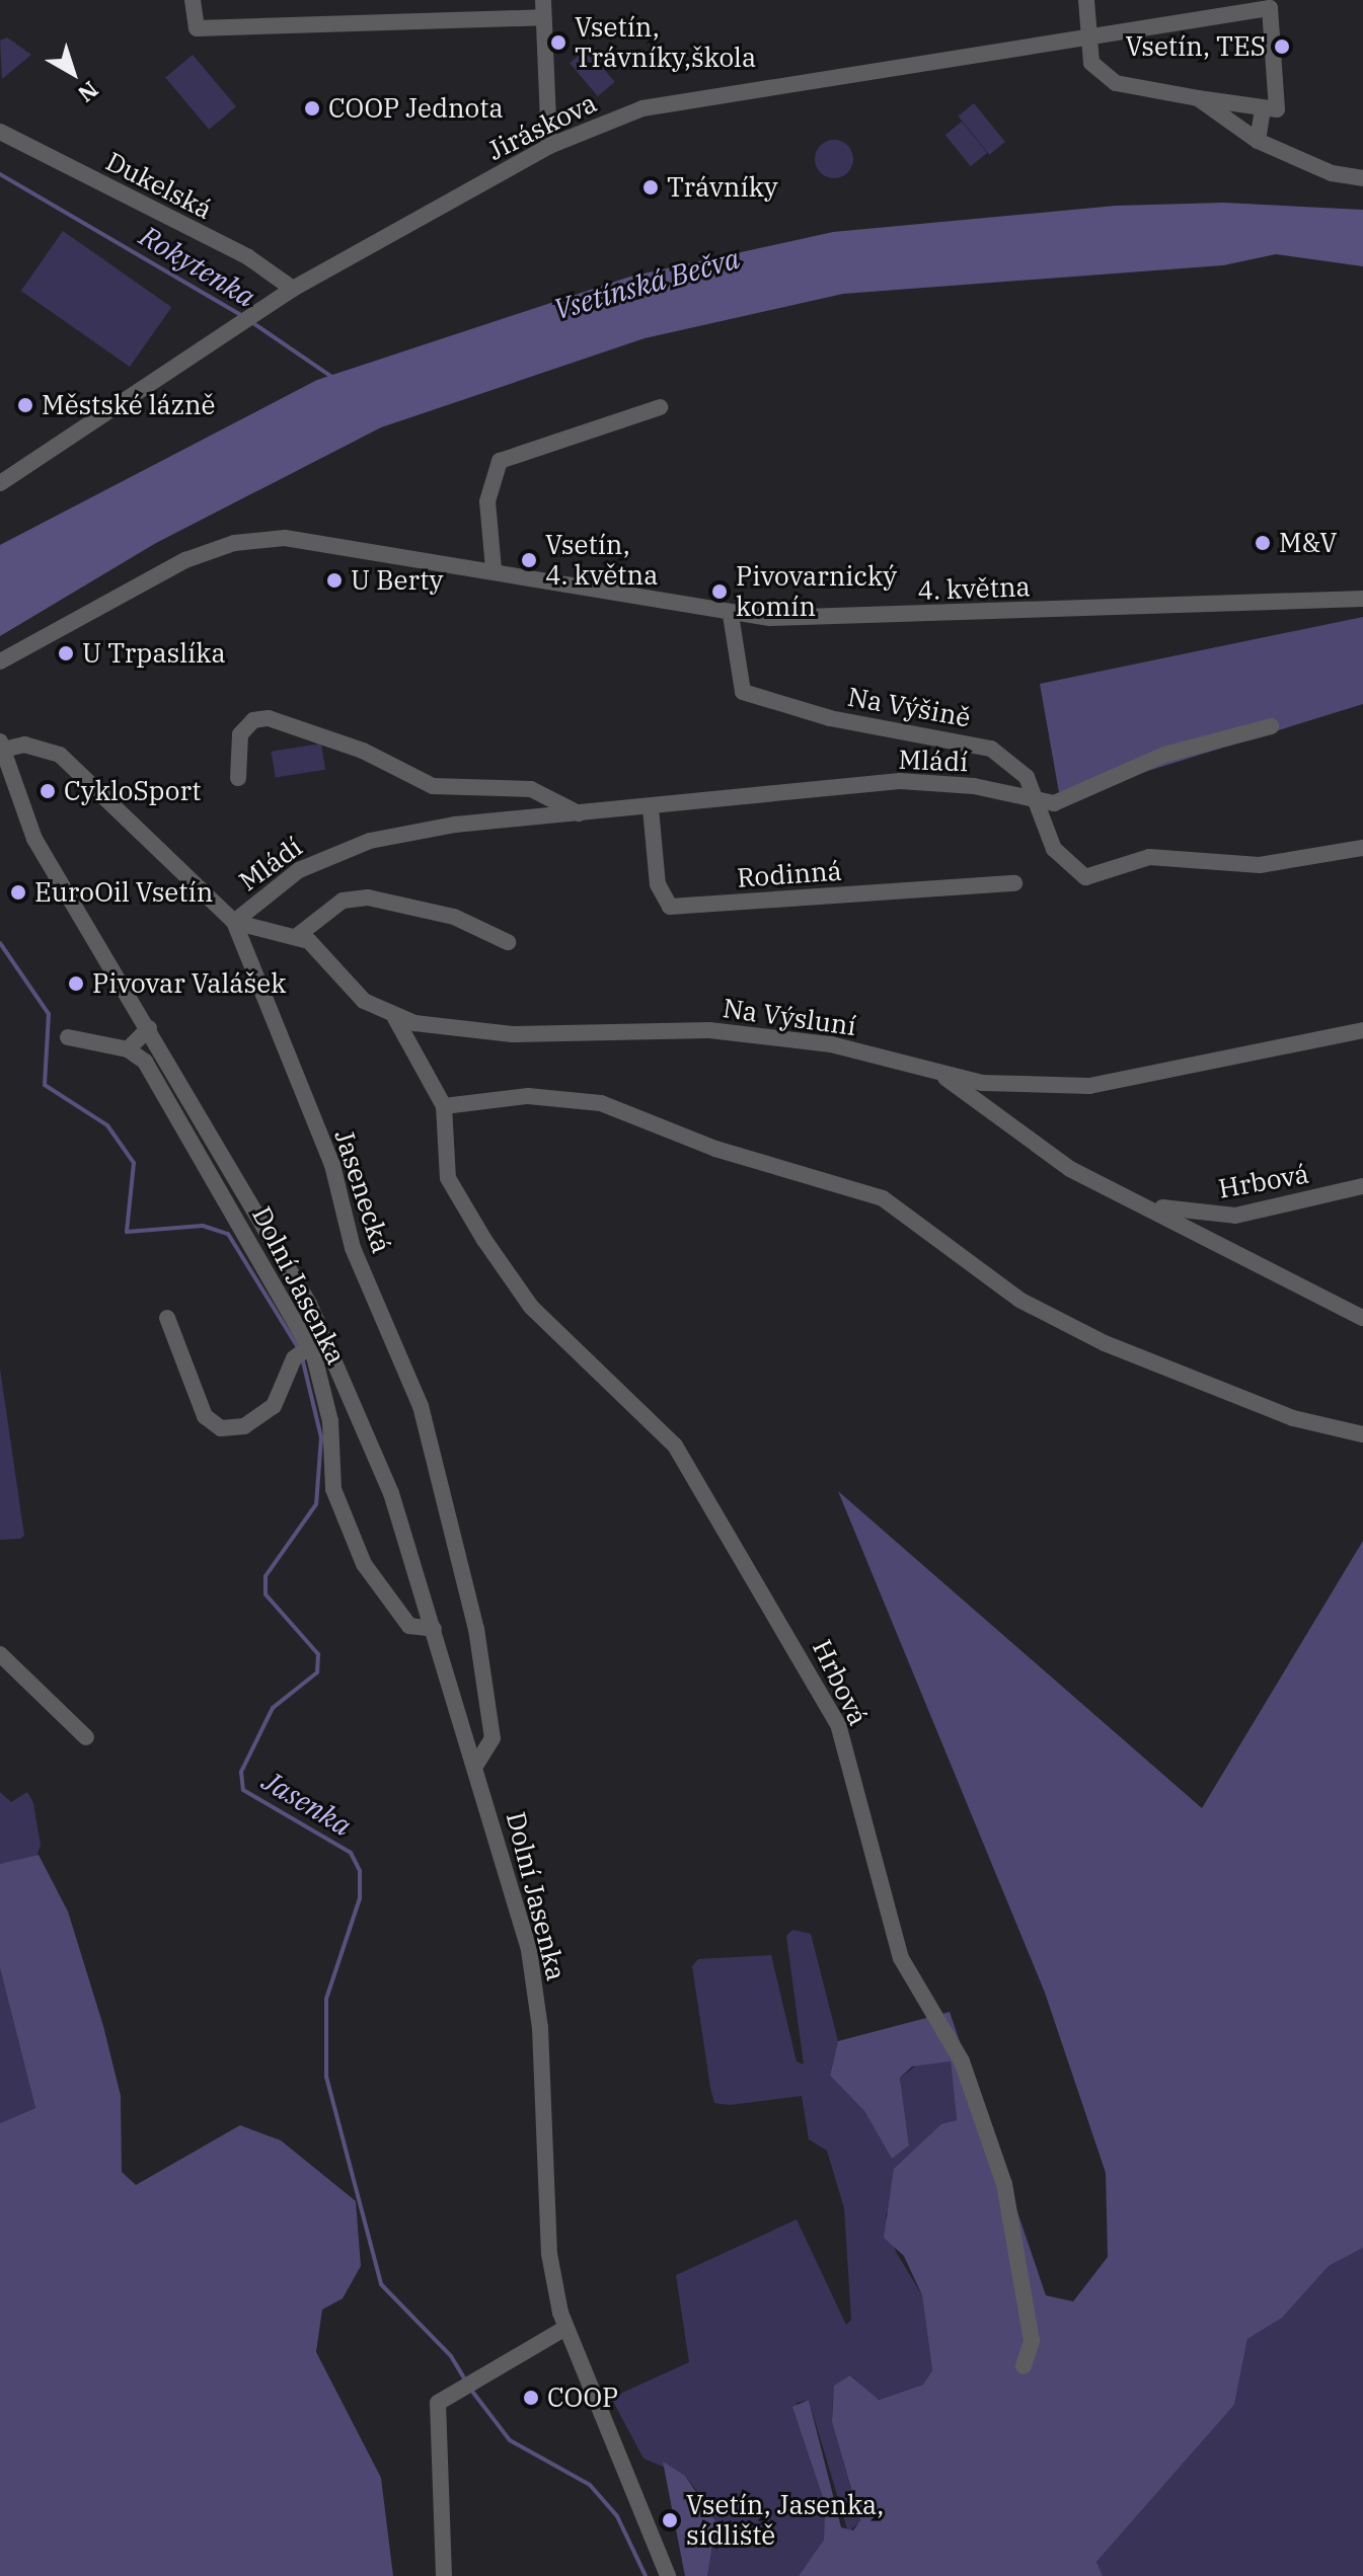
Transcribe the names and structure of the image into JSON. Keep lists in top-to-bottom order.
{
  "streets": {
    "street": [
      "Jiráskova",
      "Dukelská",
      "4. května",
      "Na Výšině",
      "Mládí",
      "Rodinná",
      "Na Výsluní",
      "Hrbová",
      "Jasenecká",
      "Dolní Jasenka"
    ]
  },
  "crossings": [
    ["Jiráskova", "Dukelská"],
    ["4. května", "Na Výšině"],
    ["Na Výšině", "Mládí"],
    ["Mládí", "Rodinná"],
    ["Mládí", "Na Výsluní"],
    ["Mládí", "Jasenecká"],
    ["Na Výsluní", "Hrbová"],
    ["Na Výsluní", "Jasenecká"],
    ["Jasenecká", "Dolní Jasenka"]
  ],
  "water": ["Rokytenka", "Vsetínská Bečva", "Jasenka"],
  "places": [
    "Vsetín, Trávníky,škola",
    "Vsetín, TES",
    "COOP Jednota",
    "Trávníky",
    "Městské lázně",
    "M&V",
    "Vsetín, 4. května",
    "U Berty",
    "Pivovarnický komín",
    "U Trpaslíka",
    "CykloSport",
    "EuroOil Vsetín",
    "Pivovar Valášek",
    "COOP",
    "Vsetín, Jasenka, sídliště"
  ],
  "north": "bottom right"
}
